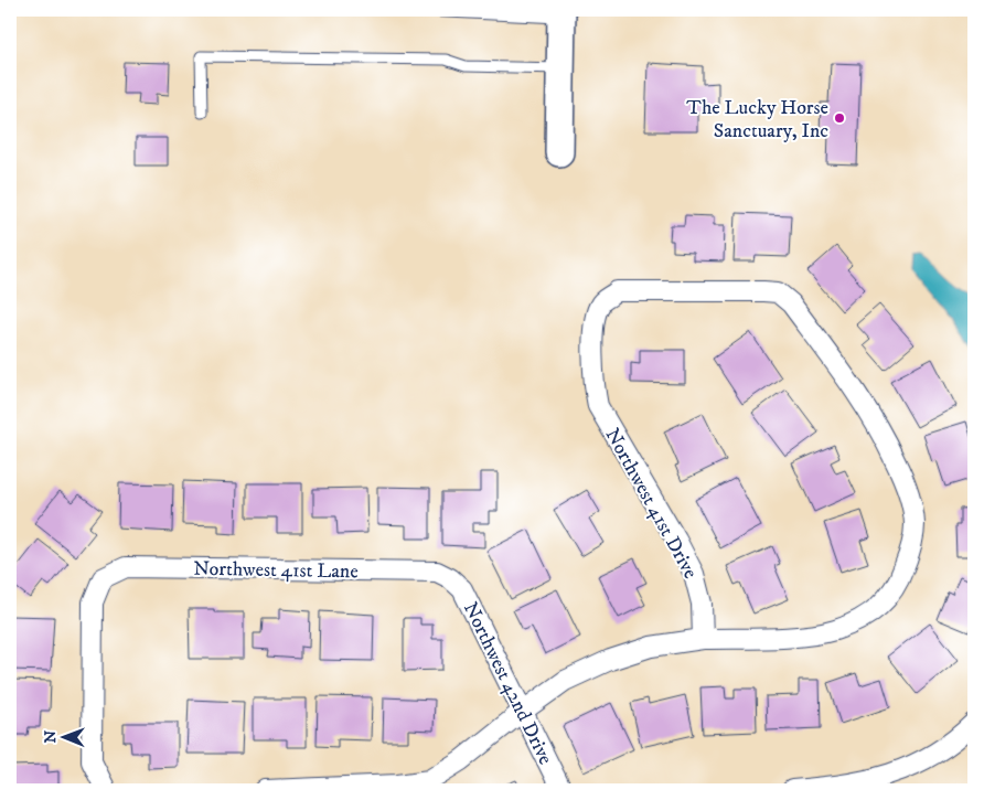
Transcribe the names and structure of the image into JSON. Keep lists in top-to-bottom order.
{
  "streets": {
    "street": ["Northwest 41st Drive", "Northwest 41st Lane", "Northwest 42nd Drive"]
  },
  "crossings": [
    ["Northwest 41st Lane", "Northwest 42nd Drive"]
  ],
  "places": ["The Lucky Horse Sanctuary, Inc"],
  "north": "left"
}
